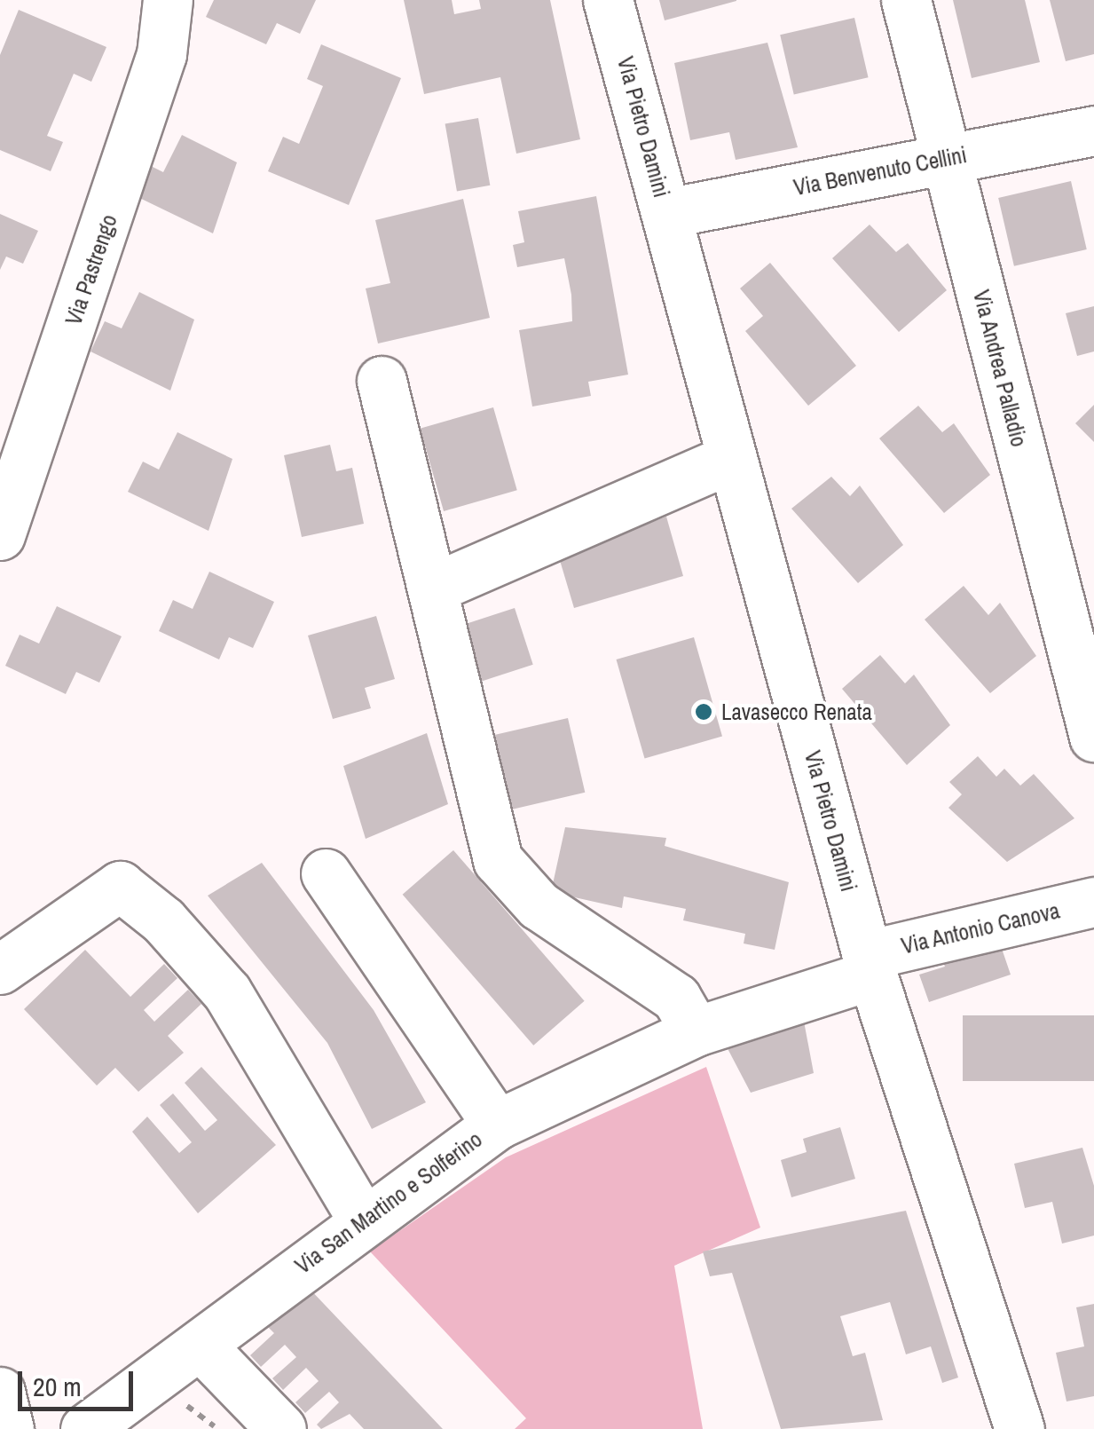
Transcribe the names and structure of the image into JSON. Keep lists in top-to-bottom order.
{
  "streets": {
    "street": [
      "Via Pietro Damini",
      "Via Benvenuto Cellini",
      "Via Pastrengo",
      "Via Andrea Palladio",
      "Via Antonio Canova",
      "Via San Martino e Solferino"
    ]
  },
  "crossings": [
    ["Via Pietro Damini", "Via Benvenuto Cellini"],
    ["Via Pietro Damini", "Via Antonio Canova"],
    ["Via Pietro Damini", "Via San Martino e Solferino"],
    ["Via Benvenuto Cellini", "Via Andrea Palladio"],
    ["Via Antonio Canova", "Via San Martino e Solferino"]
  ],
  "places": ["Lavasecco Renata"],
  "scale_bar": "20 m"
}
